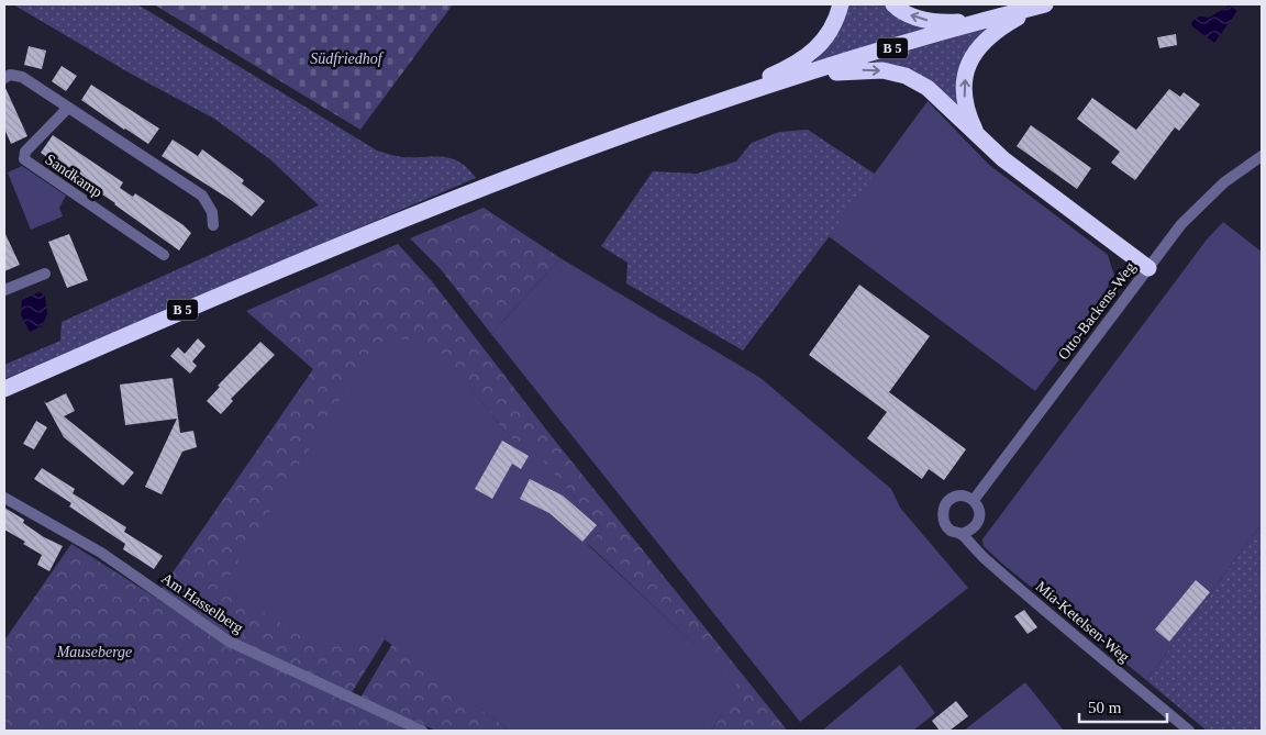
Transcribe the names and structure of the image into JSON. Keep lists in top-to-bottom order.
{
  "streets": {
    "highway": ["B 5"],
    "street": [
      "Sandkamp",
      "Otto-Backens-Weg",
      "Am Hasselberg",
      "Mia-Ketelsen-Weg"
    ]
  },
  "crossings": [
    ["Otto-Backens-Weg", "Mia-Ketelsen-Weg"]
  ],
  "parks": ["Südfriedhof", "Mauseberge"],
  "scale_bar": "50 m"
}
